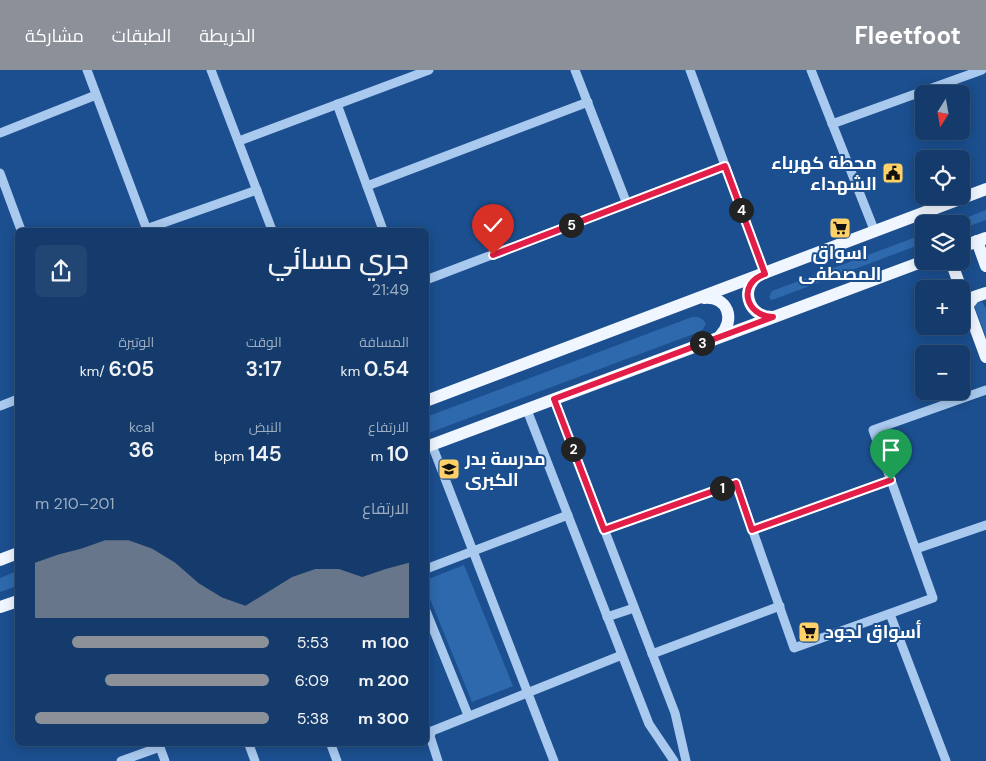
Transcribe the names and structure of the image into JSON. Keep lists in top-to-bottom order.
{
  "places": {
    "public building": ["محطة كهرباء الشهداء"],
    "supermarket": ["اسواق المصطفى", "أسواق لجود"],
    "school or university": ["مدرسة بدر الكبرى"]
  },
  "north": "bottom",
  "page": {
    "header": "Fleetfoot",
    "nav": ["الخريطة", "الطبقات", "مشاركة"],
    "map_buttons": ["+", "−"],
    "pins": [
      "4",
      "5",
      "3",
      "2",
      "1"
    ],
    "heading": ["جري مسائي", "21:49"],
    "stats": [
      ["المسافة", "0.54 km"],
      ["الوقت", "3:17"],
      ["الوتيرة", "6:05 /km"],
      ["الارتفاع", "10 m"],
      ["النبض", "145 bpm"],
      ["kcal", "36"]
    ],
    "chart": ["الارتفاع", "201–210 m"],
    "list": [
      {
        "name": "100 m",
        "note": "5:53"
      },
      {
        "name": "200 m",
        "note": "6:09"
      },
      {
        "name": "300 m",
        "note": "5:38"
      }
    ]
  }
}
